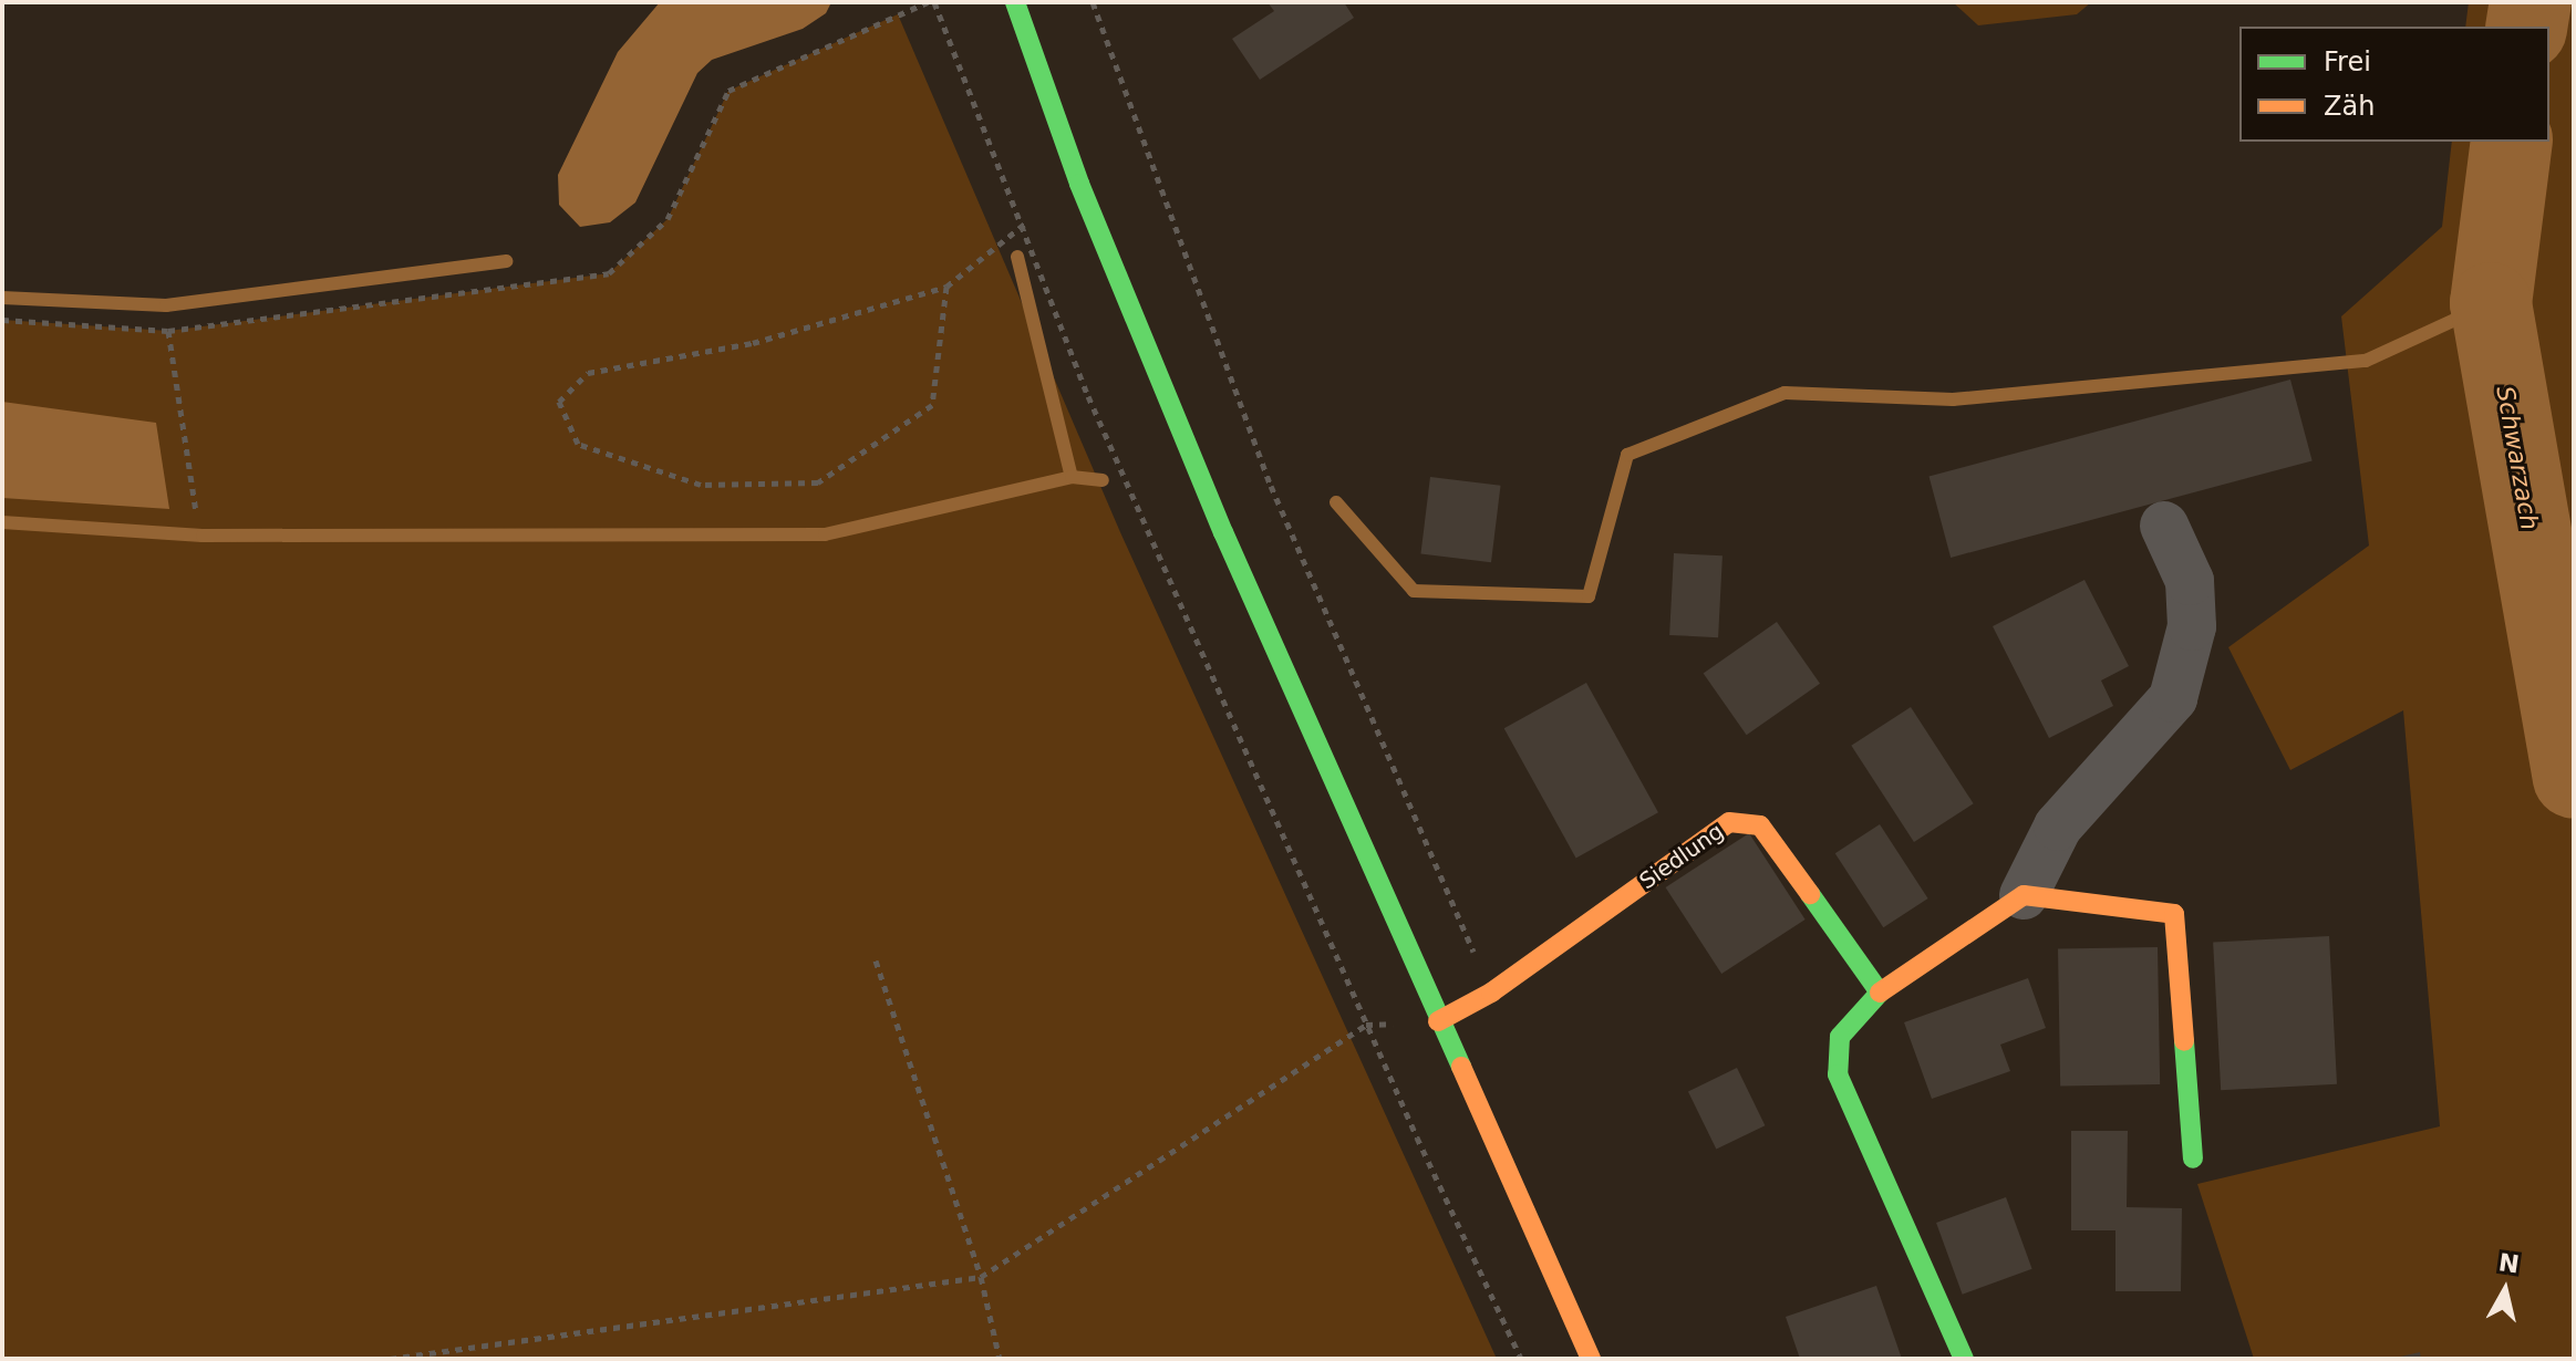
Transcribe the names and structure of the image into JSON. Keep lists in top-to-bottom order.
{
  "streets": {
    "street": ["Siedlung"]
  },
  "water": ["Schwarzach"],
  "legend": ["Frei", "Zäh"],
  "north": "top"
}
